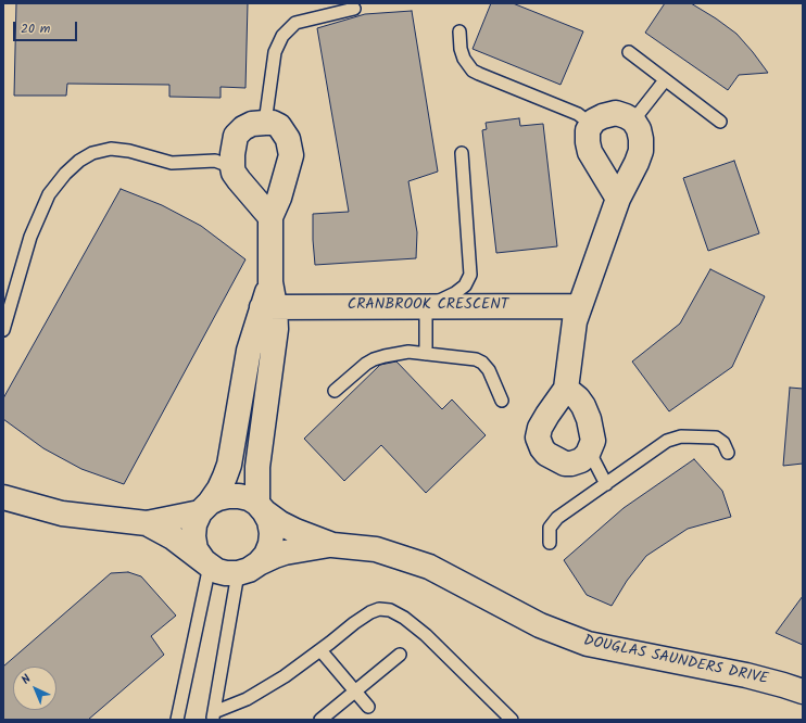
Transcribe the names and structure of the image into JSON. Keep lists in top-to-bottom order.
{
  "streets": {
    "street": ["CRANBROOK CRESCENT", "DOUGLAS SAUNDERS DRIVE"]
  },
  "scale_bar": "20 m",
  "north": "top left"
}
